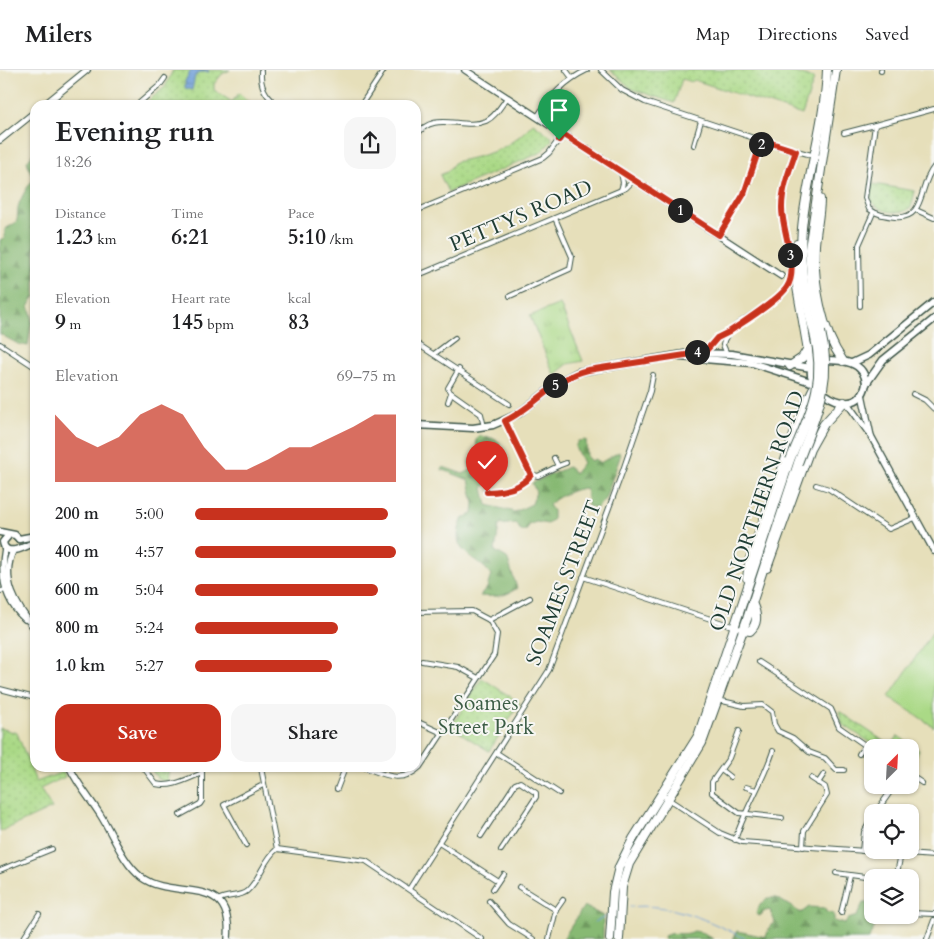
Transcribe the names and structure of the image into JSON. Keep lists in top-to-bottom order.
{
  "streets": {
    "highway": ["OLD NORTHERN ROAD"],
    "street": ["PETTYS ROAD", "SOAMES STREET"]
  },
  "parks": ["Soames Street Park"],
  "north": "top right",
  "page": {
    "header": "Milers",
    "nav": ["Map", "Directions", "Saved"],
    "heading": ["Evening run", "18:26"],
    "pins": [
      "2",
      "1",
      "3",
      "4",
      "5"
    ],
    "stats": [
      ["Distance", "1.23 km"],
      ["Time", "6:21"],
      ["Pace", "5:10 /km"],
      ["Elevation", "9 m"],
      ["Heart rate", "145 bpm"],
      ["kcal", "83"]
    ],
    "chart": ["Elevation", "69–75 m"],
    "list": [
      {
        "name": "200 m",
        "note": "5:00"
      },
      {
        "name": "400 m",
        "note": "4:57"
      },
      {
        "name": "600 m",
        "note": "5:04"
      },
      {
        "name": "800 m",
        "note": "5:24"
      },
      {
        "name": "1.0 km",
        "note": "5:27"
      }
    ],
    "buttons": ["Save", "Share"]
  }
}
